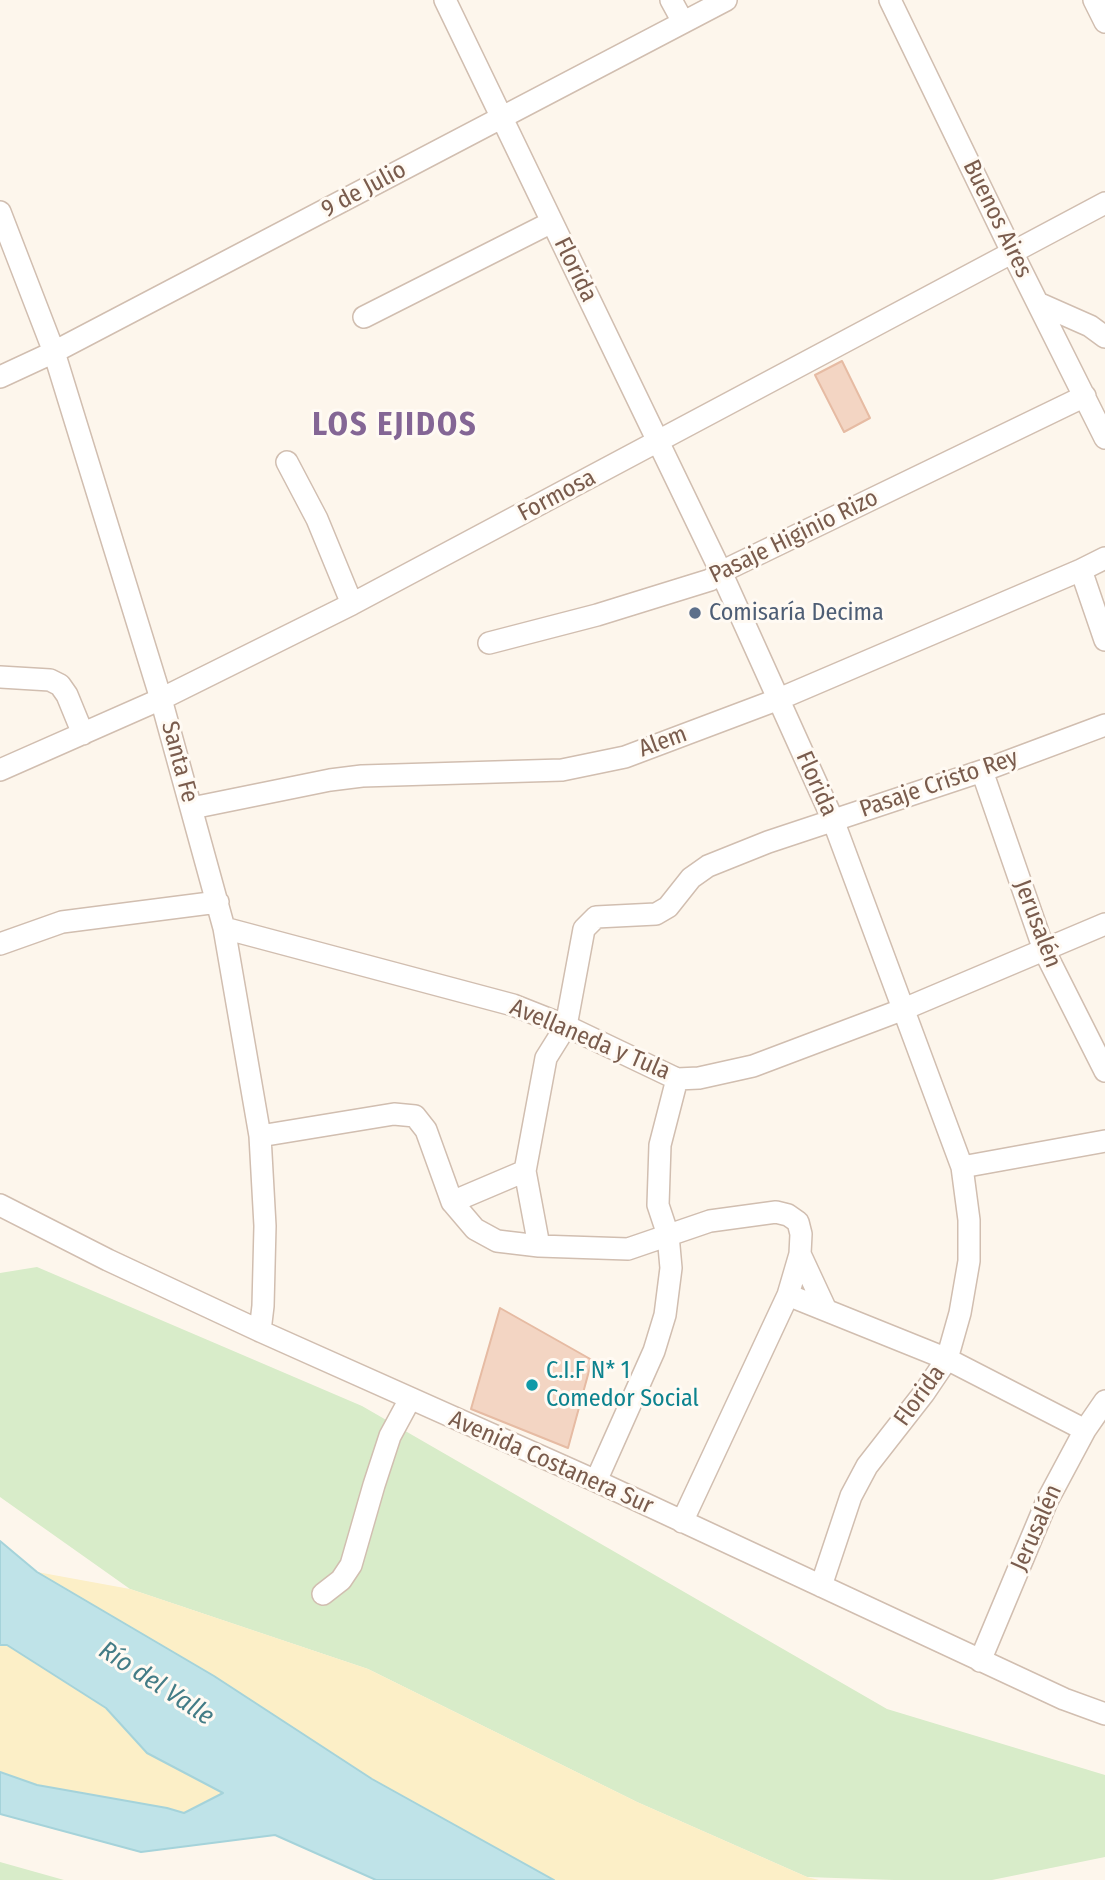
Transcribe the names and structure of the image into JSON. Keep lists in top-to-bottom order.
{
  "streets": {
    "street": [
      "9 de Julio",
      "Buenos Aires",
      "Florida",
      "Formosa",
      "Pasaje Higinio Rizo",
      "Alem",
      "Santa Fe",
      "Pasaje Cristo Rey",
      "Jerusalén",
      "Avellaneda y Tula",
      "Avenida Costanera Sur"
    ]
  },
  "crossings": [
    ["9 de Julio", "Florida"],
    ["9 de Julio", "Santa Fe"],
    ["Buenos Aires", "Formosa"],
    ["Buenos Aires", "Pasaje Higinio Rizo"],
    ["Florida", "Formosa"],
    ["Florida", "Pasaje Higinio Rizo"],
    ["Florida", "Alem"],
    ["Florida", "Pasaje Cristo Rey"],
    ["Florida", "Avellaneda y Tula"],
    ["Florida", "Avenida Costanera Sur"],
    ["Formosa", "Santa Fe"],
    ["Alem", "Santa Fe"],
    ["Santa Fe", "Avellaneda y Tula"],
    ["Santa Fe", "Avenida Costanera Sur"],
    ["Pasaje Cristo Rey", "Jerusalén"],
    ["Pasaje Cristo Rey", "Avellaneda y Tula"],
    ["Jerusalén", "Avellaneda y Tula"],
    ["Jerusalén", "Avenida Costanera Sur"]
  ],
  "districts": ["LOS EJIDOS"],
  "water": ["Río del Valle"],
  "places": ["Comisaría Decima", "C.I.F N* 1 Comedor Social"]
}
